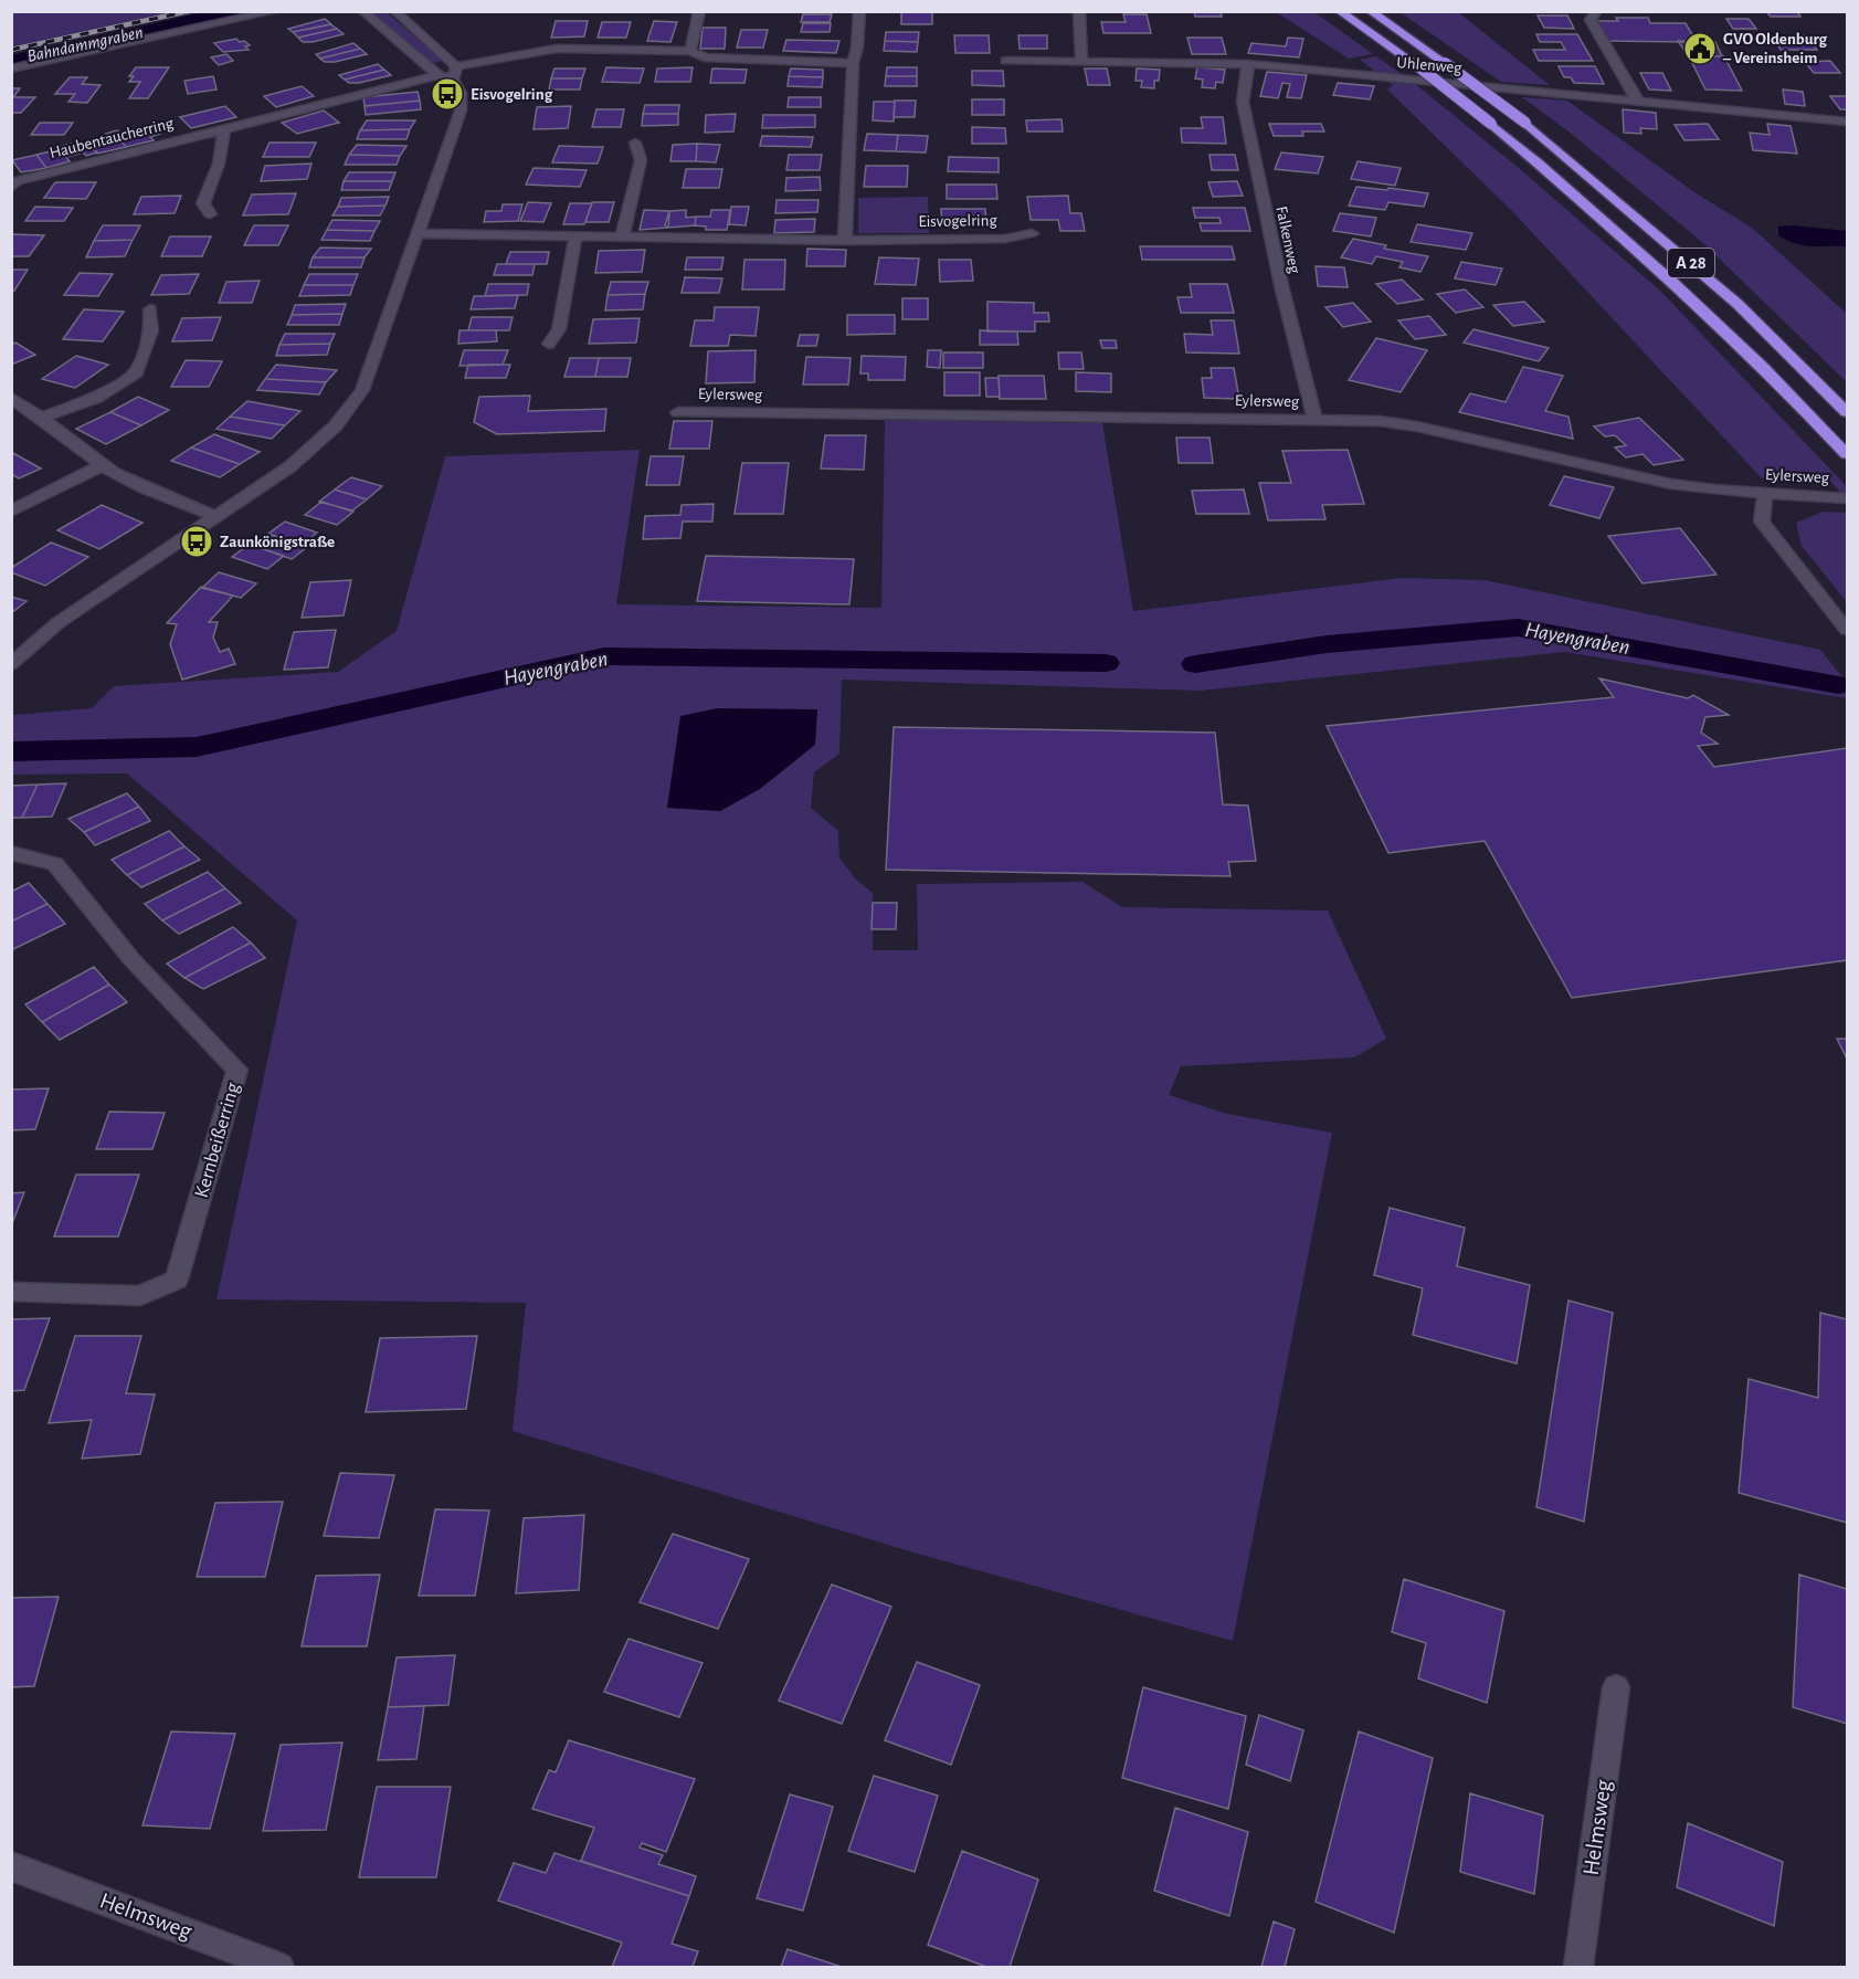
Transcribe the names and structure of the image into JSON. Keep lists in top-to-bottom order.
{
  "streets": {
    "highway": ["A 28"],
    "street": [
      "Uhlenweg",
      "Haubentaucherring",
      "Eisvogelring",
      "Falkenweg",
      "Eylersweg",
      "Kernbeißerring",
      "Helmsweg"
    ]
  },
  "crossings": [
    ["Uhlenweg", "Falkenweg"],
    ["Falkenweg", "Eylersweg"]
  ],
  "water": ["Bahndammgraben", "Hayengraben"],
  "places": {
    "public building": ["GVO Oldenburg – Vereinsheim"],
    "bus stop": ["Eisvogelring", "Zaunkönigstraße"]
  }
}
